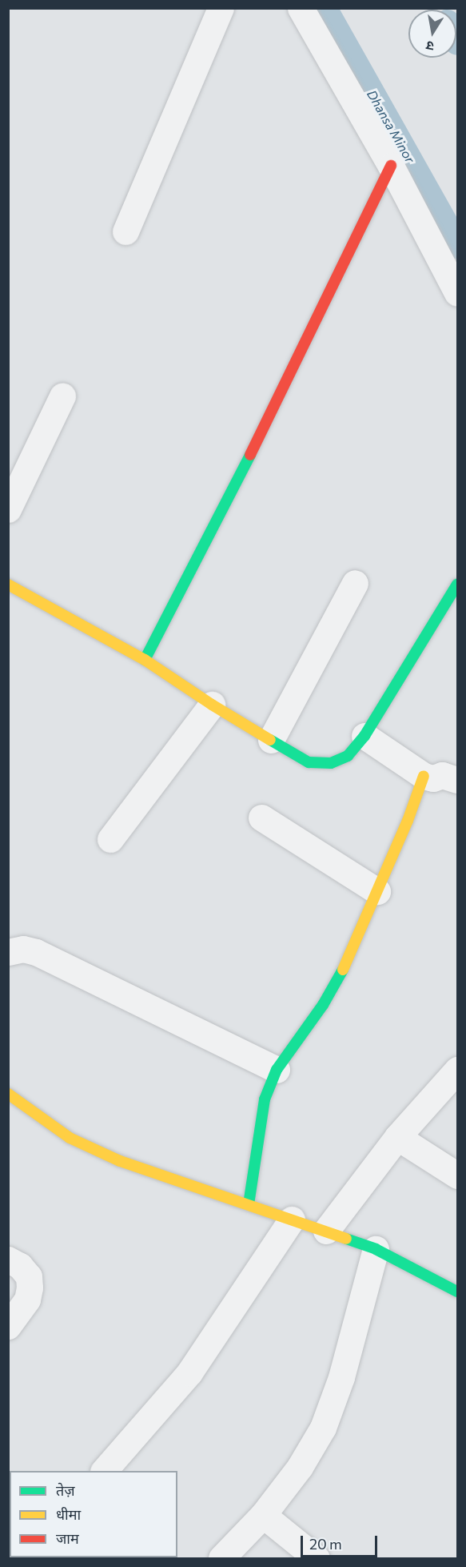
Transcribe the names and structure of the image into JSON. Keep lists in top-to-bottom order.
{
  "water": ["Dhansa Minor"],
  "legend": ["तेज़", "धीमा", "जाम"],
  "scale_bar": "20 m",
  "north": "bottom"
}
